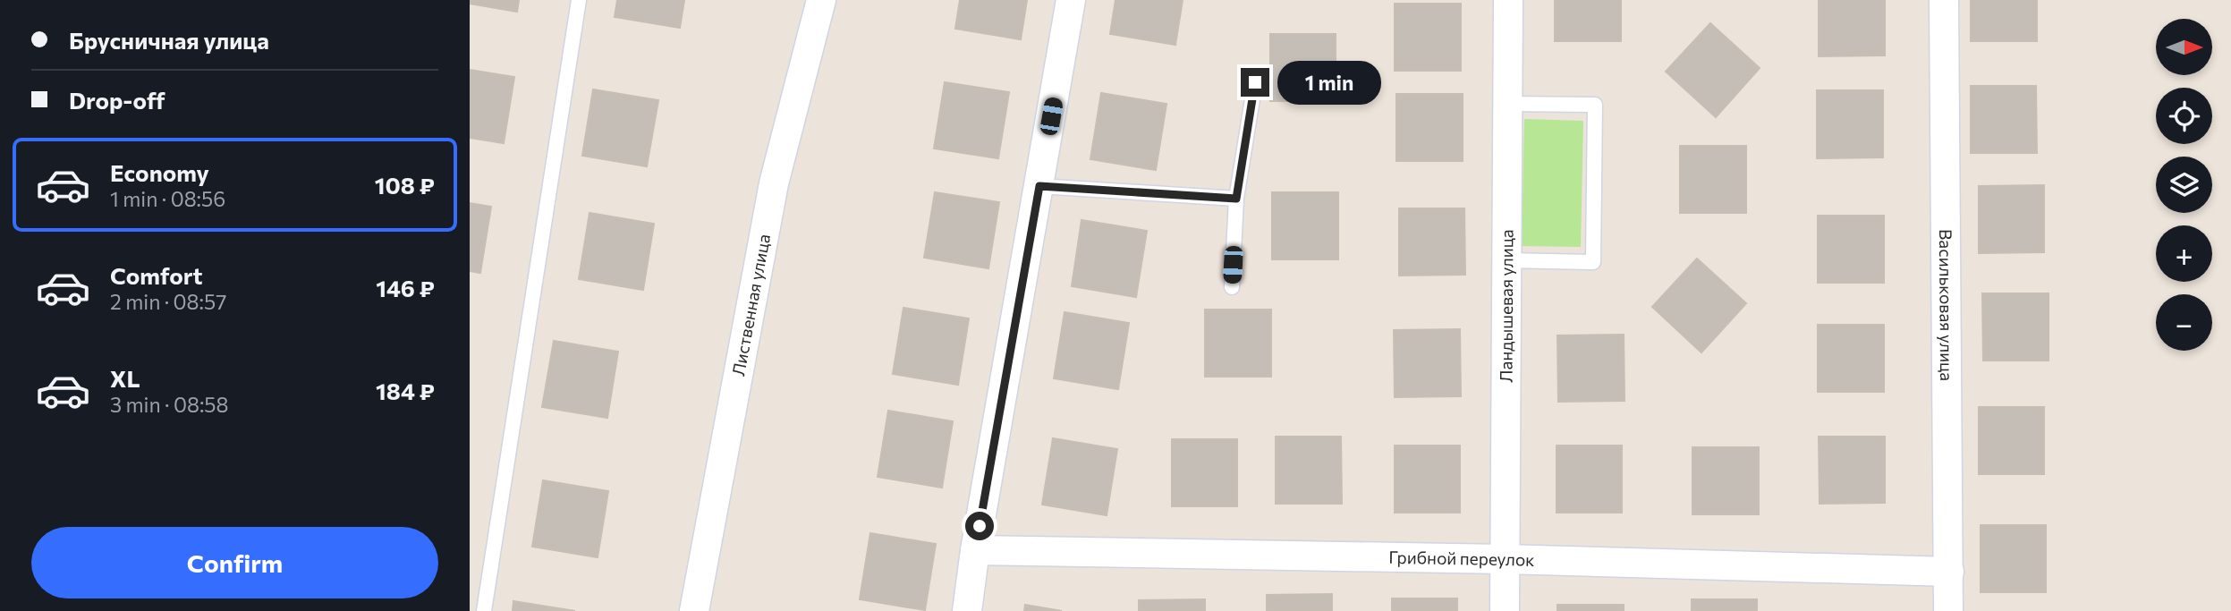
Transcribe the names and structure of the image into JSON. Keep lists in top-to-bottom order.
{
  "streets": {
    "street": [
      "Лиственная улица",
      "Васильковая улица",
      "Ландышевая улица",
      "Грибной переулок"
    ]
  },
  "crossings": [
    ["Васильковая улица", "Грибной переулок"],
    ["Ландышевая улица", "Грибной переулок"]
  ],
  "north": "right",
  "page": {
    "banner": ["Брусничная улица", "Drop-off"],
    "map_buttons": ["+", "−"],
    "bubble": "1 min",
    "list": [
      {
        "name": "Economy",
        "note": "1 min · 08:56",
        "value": "108 ₽"
      },
      {
        "name": "Comfort",
        "note": "2 min · 08:57",
        "value": "146 ₽"
      },
      {
        "name": "XL",
        "note": "3 min · 08:58",
        "value": "184 ₽"
      }
    ],
    "buttons": "Confirm"
  }
}
